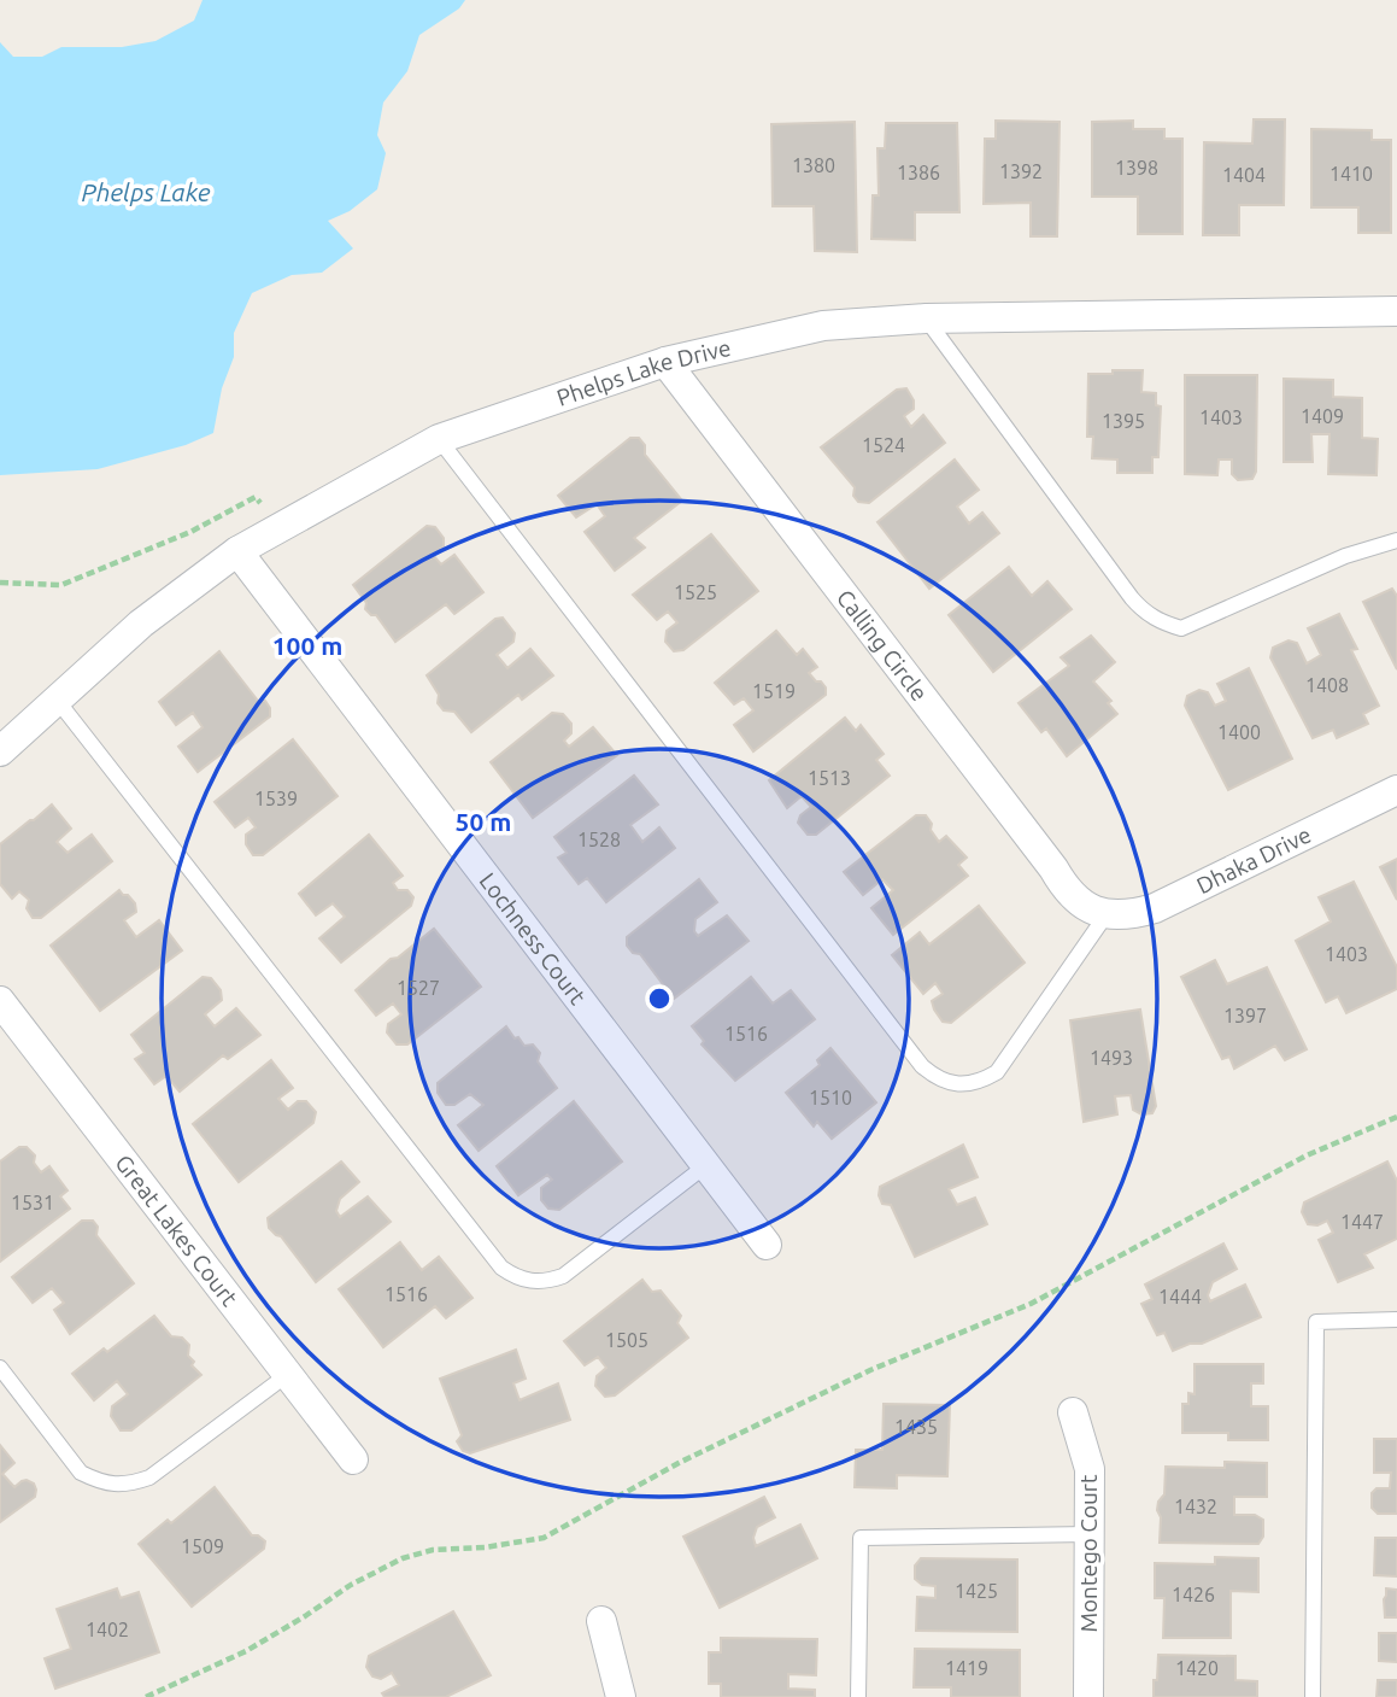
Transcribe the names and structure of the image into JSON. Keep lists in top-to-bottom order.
{
  "streets": {
    "street": [
      "Phelps Lake Drive",
      "Calling Circle",
      "Dhaka Drive",
      "Lochness Court",
      "Great Lakes Court",
      "Montego Court"
    ]
  },
  "crossings": [
    ["Phelps Lake Drive", "Calling Circle"],
    ["Phelps Lake Drive", "Lochness Court"],
    ["Calling Circle", "Dhaka Drive"]
  ],
  "water": ["Phelps Lake"],
  "house_numbers": [
    "1380",
    "1398",
    "1392",
    "1386",
    "1410",
    "1404",
    "1409",
    "1403",
    "1395",
    "1524",
    "1525",
    "1408",
    "1519",
    "1400",
    "1513",
    "1539",
    "1528",
    "1403",
    "1527",
    "1397",
    "1516",
    "1493",
    "1510",
    "1531",
    "1447",
    "1516",
    "1444",
    "1505",
    "1435",
    "1432",
    "1509",
    "1425",
    "1426",
    "1402",
    "1419",
    "1420"
  ],
  "rings": ["100 m", "50 m"]
}
